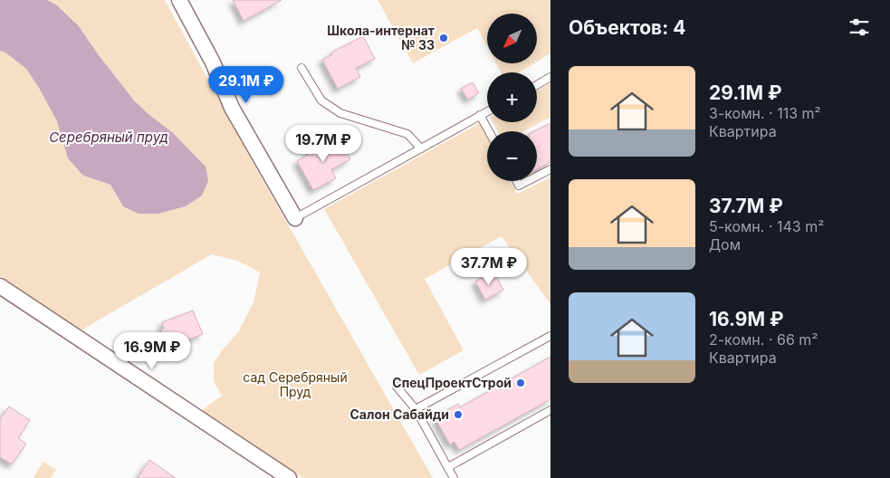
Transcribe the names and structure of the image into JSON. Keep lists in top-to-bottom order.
{
  "water": ["Серебряный пруд"],
  "parks": ["сад Серебряный Пруд"],
  "places": ["Школа-интернат № 33", "СпецПроектСтрой", "Салон Сабайди"],
  "north": "bottom left",
  "page": {
    "heading": "Объектов: 4",
    "map_buttons": ["+", "−"],
    "list": [
      {
        "name": "29.1M ₽",
        "note": "3-комн. · 113 m² · Квартира"
      },
      {
        "name": "37.7M ₽",
        "note": "5-комн. · 143 m² · Дом"
      },
      {
        "name": "16.9M ₽",
        "note": "2-комн. · 66 m² · Квартира"
      }
    ],
    "price": [
      "29.1M ₽",
      "19.7M ₽",
      "37.7M ₽",
      "16.9M ₽"
    ]
  }
}
